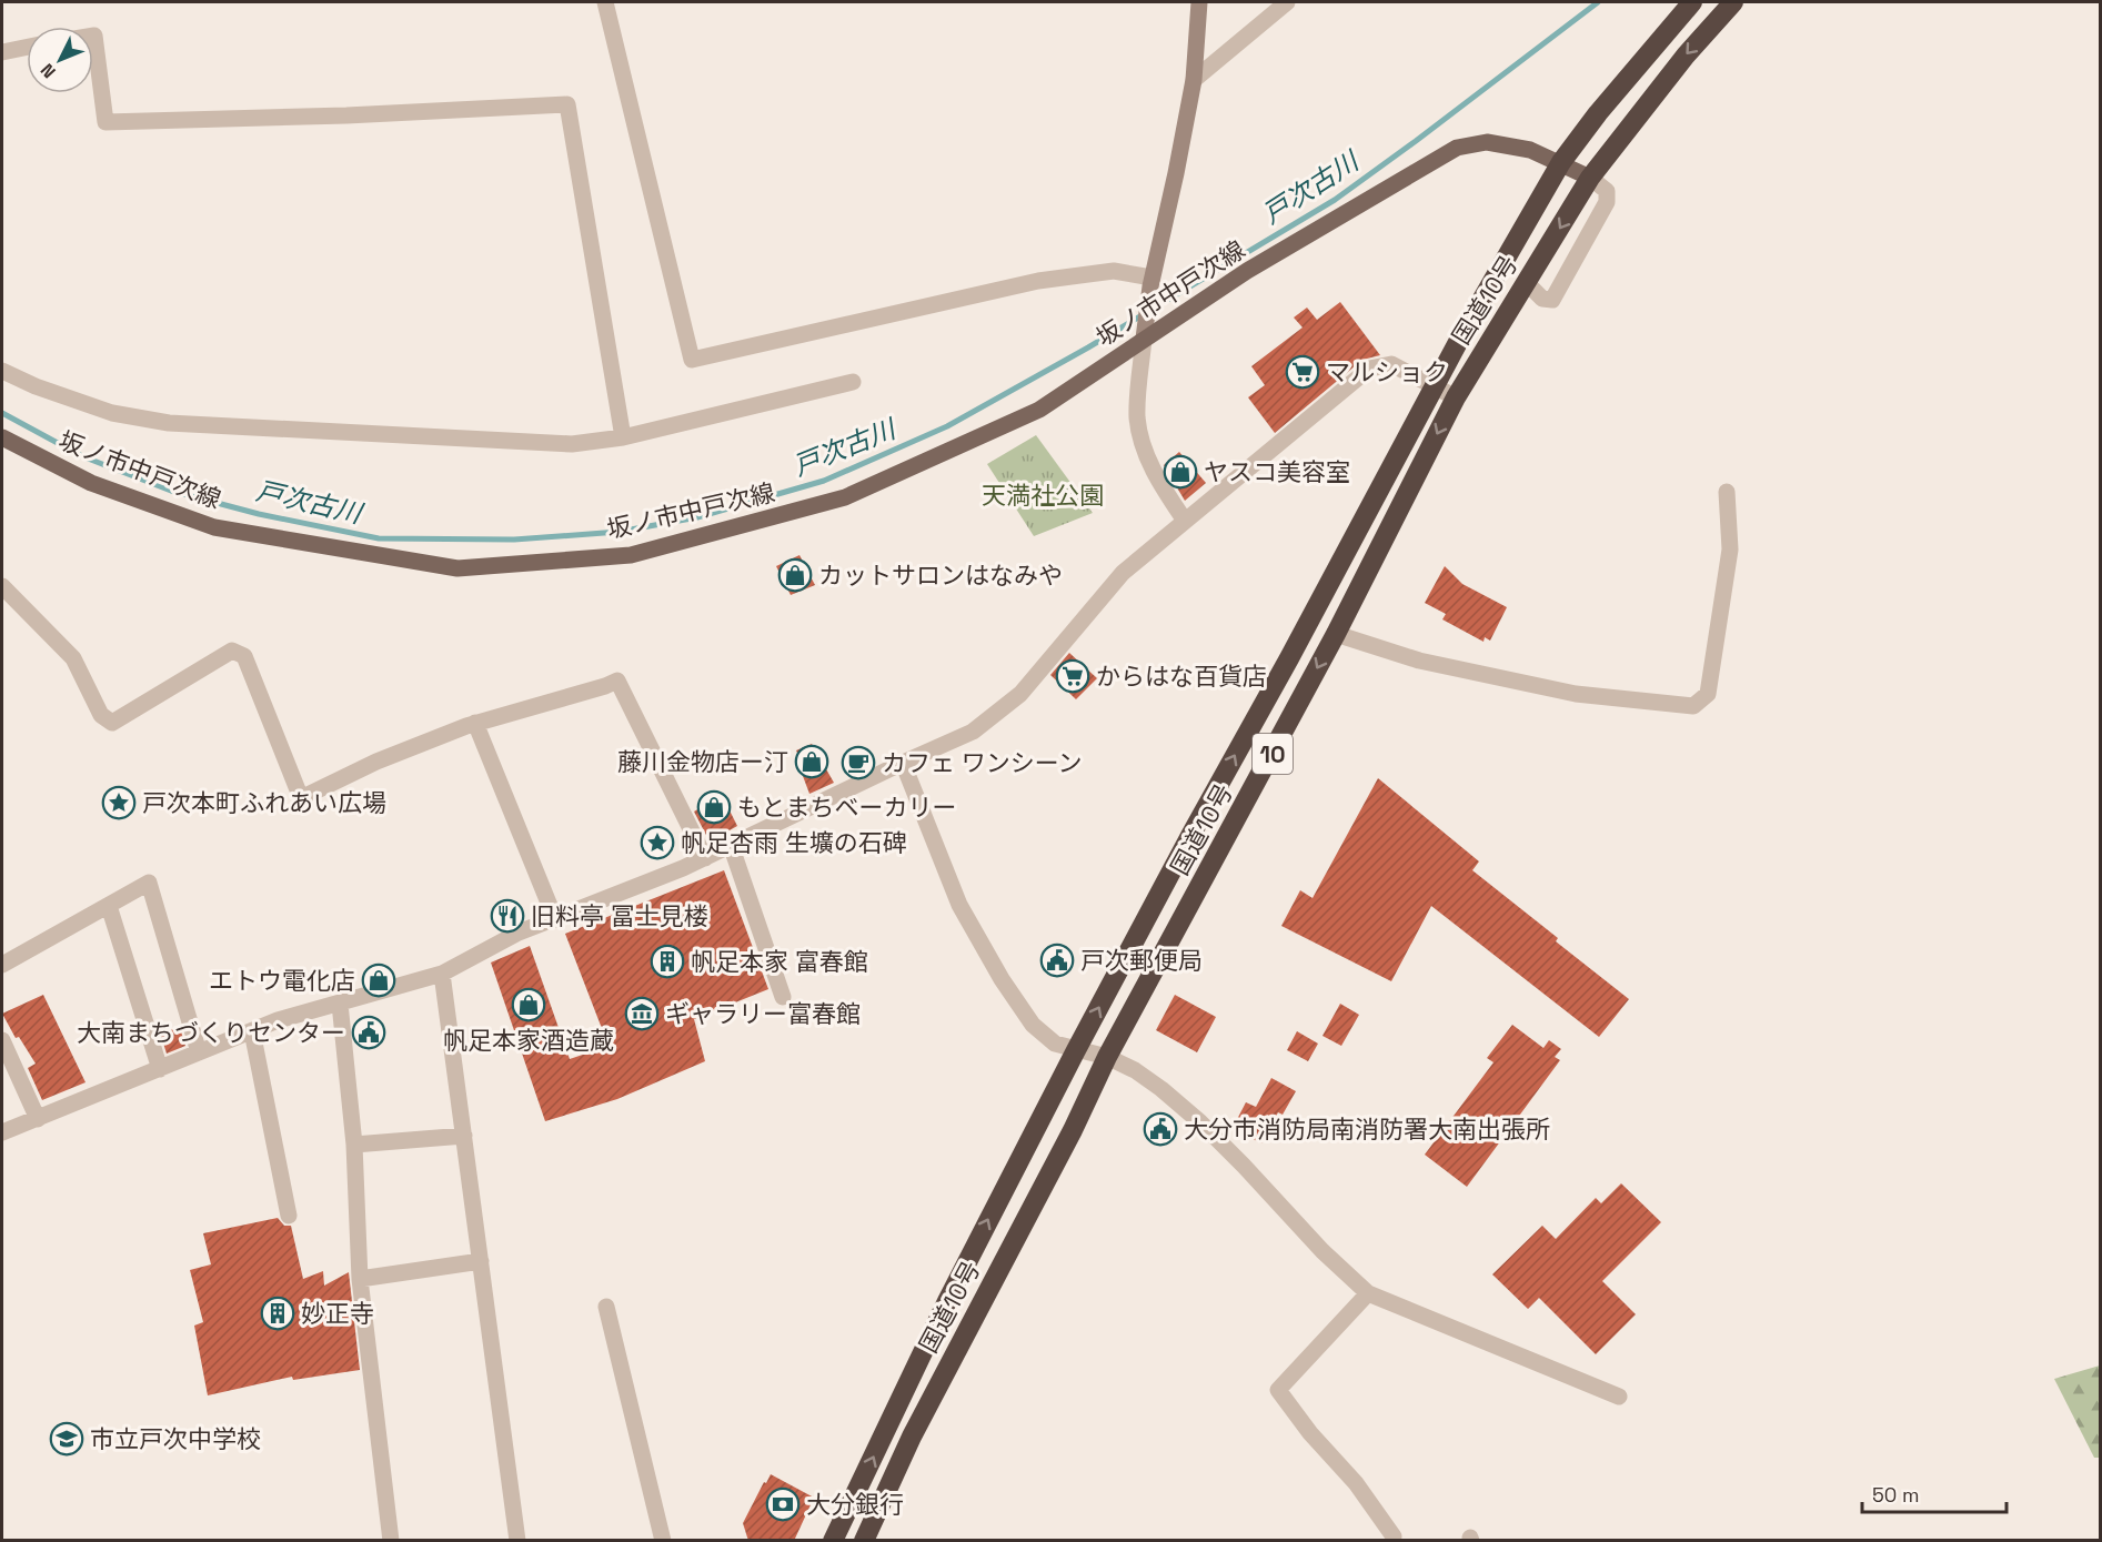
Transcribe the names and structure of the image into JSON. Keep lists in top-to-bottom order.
{
  "streets": {
    "highway": ["国道10号", "10"],
    "main road": ["坂ノ市中戸次線"]
  },
  "crossings": [
    ["坂ノ市中戸次線", "国道10号"]
  ],
  "water": ["戸次古川"],
  "parks": ["天満社公園"],
  "places": {
    "supermarket": ["マルショク", "からはな百貨店"],
    "shop": [
      "ヤスコ美容室",
      "カットサロンはなみや",
      "藤川金物店ー汀",
      "もとまちベーカリー",
      "エトウ電化店",
      "帆足本家酒造蔵"
    ],
    "cafe": ["カフェ ワンシーン"],
    "place": ["戸次本町ふれあい広場", "帆足杏雨 生壙の石碑"],
    "restaurant": ["旧料亭 冨士見楼"],
    "public building": ["戸次郵便局", "大南まちづくりセンター", "大分市消防局南消防署大南出張所"],
    "building": ["帆足本家 富春館", "妙正寺"],
    "museum": ["ギャラリー富春館"],
    "school or university": ["市立戸次中学校"],
    "bank": ["大分銀行"]
  },
  "scale_bar": "50 m",
  "north": "bottom left"
}
